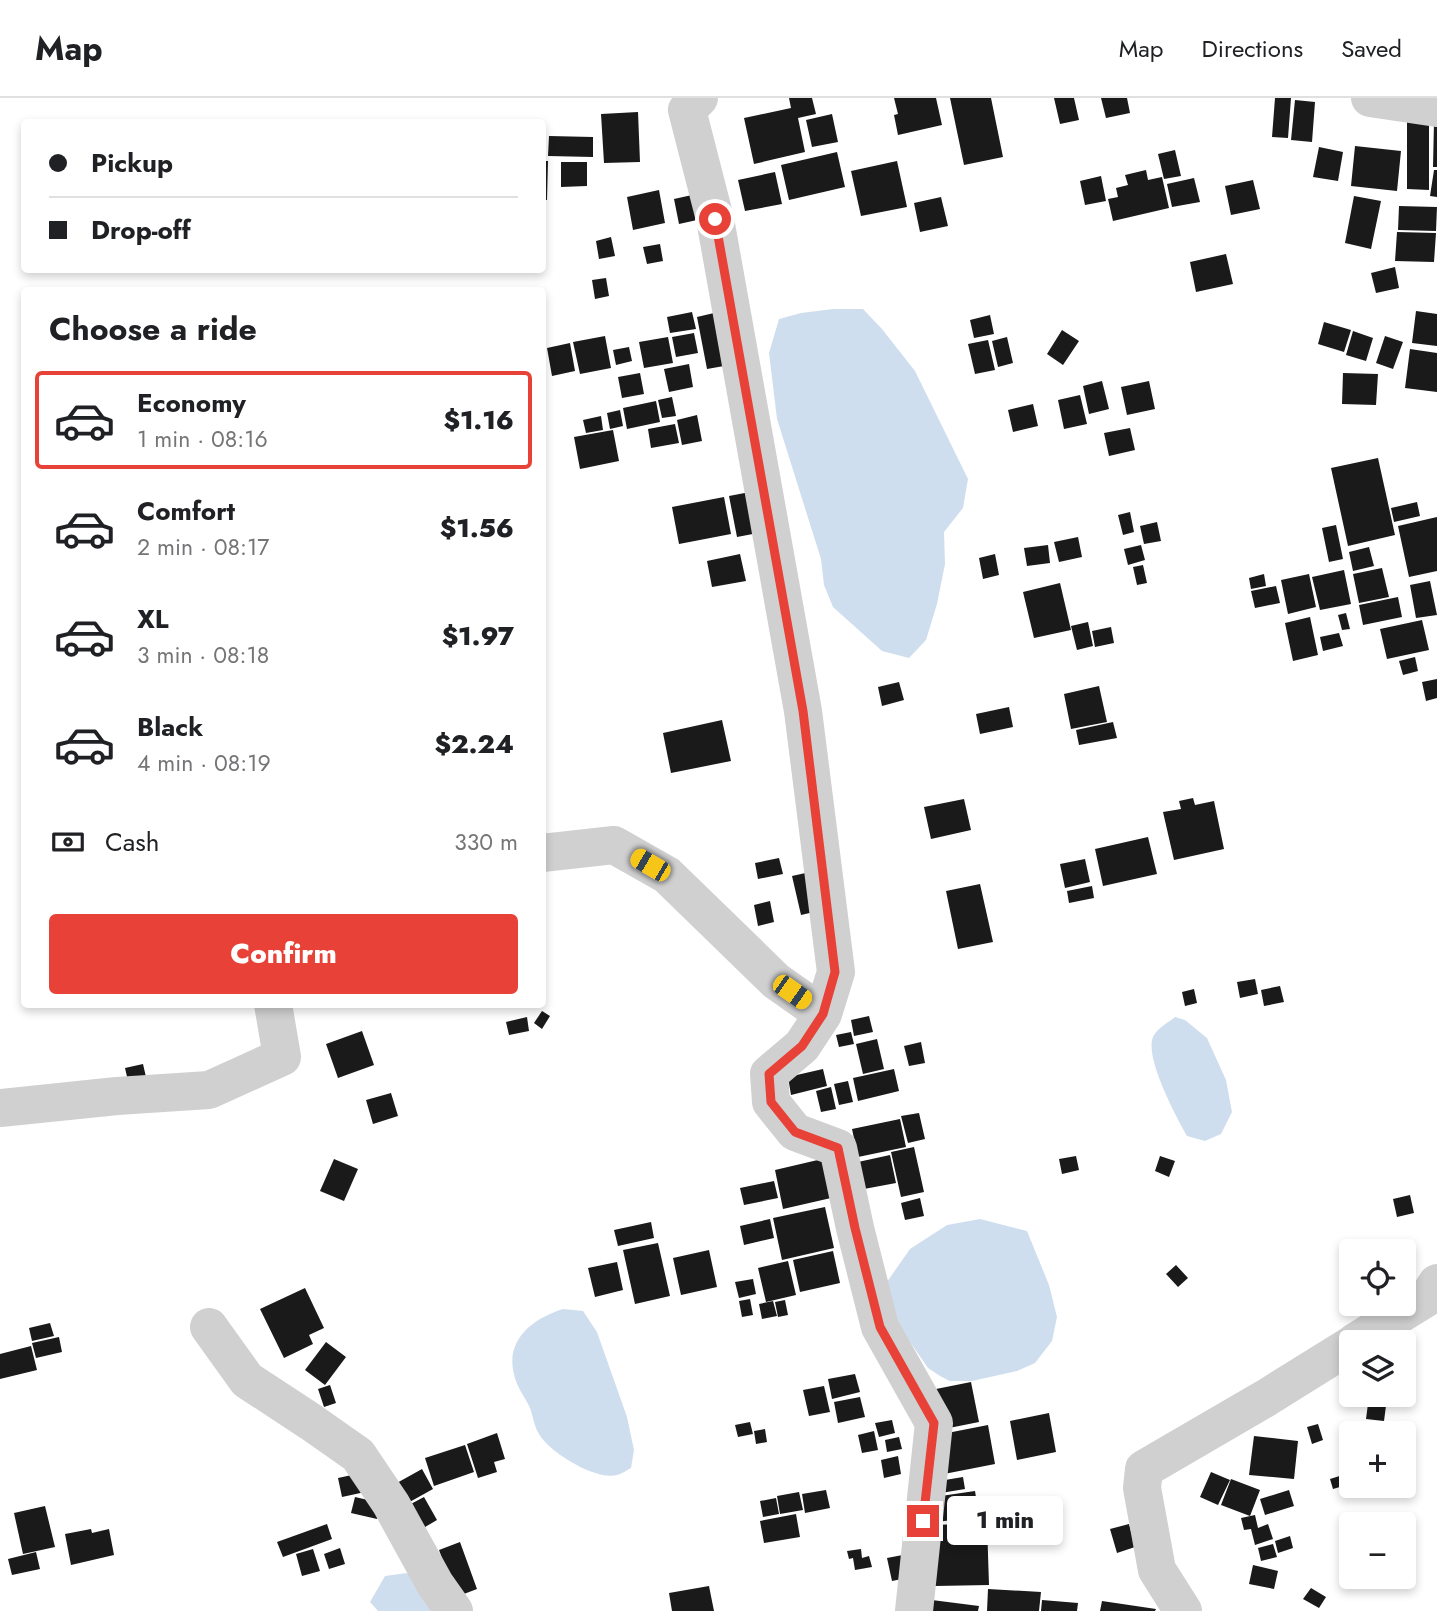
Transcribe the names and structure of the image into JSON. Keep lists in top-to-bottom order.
{
  "page": {
    "header": "Map",
    "nav": ["Map", "Directions", "Saved"],
    "banner": ["Pickup", "Drop-off"],
    "heading": "Choose a ride",
    "list": [
      {
        "name": "Economy",
        "note": "1 min · 08:16",
        "value": "$1.16"
      },
      {
        "name": "Comfort",
        "note": "2 min · 08:17",
        "value": "$1.56"
      },
      {
        "name": "XL",
        "note": "3 min · 08:18",
        "value": "$1.97"
      },
      {
        "name": "Black",
        "note": "4 min · 08:19",
        "value": "$2.24"
      }
    ],
    "pay": ["Cash", "330 m"],
    "buttons": "Confirm",
    "map_buttons": ["+", "−"],
    "bubble": "1 min"
  }
}
